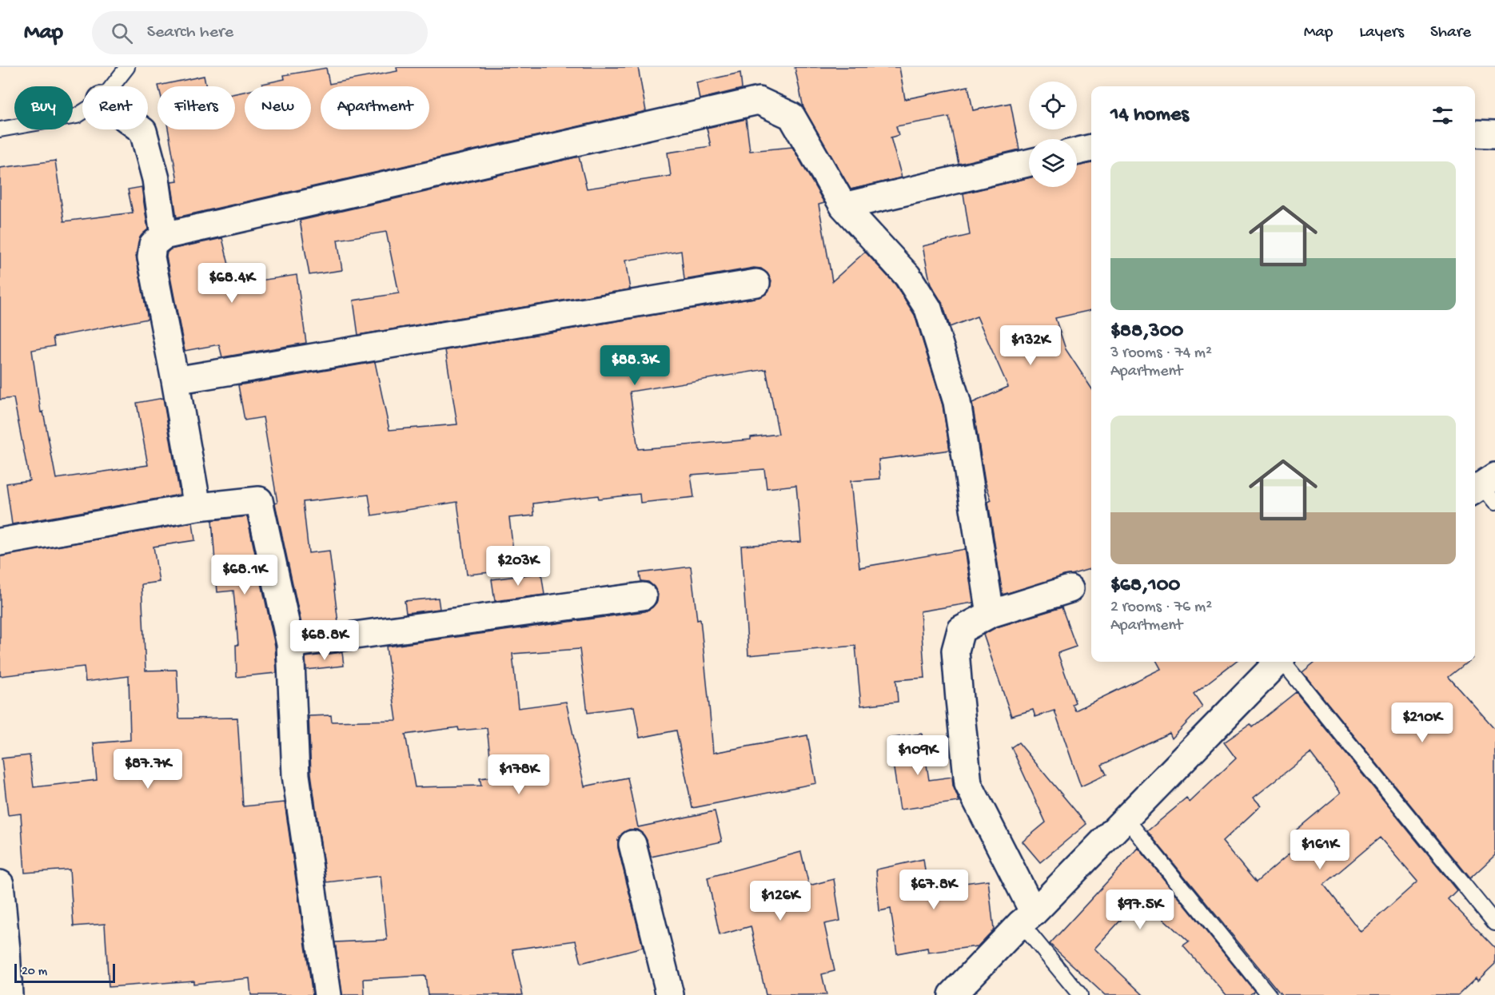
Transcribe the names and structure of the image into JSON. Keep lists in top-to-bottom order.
{
  "scale_bar": "20 m",
  "page": {
    "header": "Map",
    "search": "Search here",
    "nav": ["Map", "Layers", "Share"],
    "chip": [
      "Buy",
      "Rent",
      "Filters",
      "New",
      "Apartment"
    ],
    "heading": "14 homes",
    "list": [
      {
        "name": "$88,300",
        "note": "3 rooms · 74 m² · Apartment"
      },
      {
        "name": "$68,100",
        "note": "2 rooms · 76 m² · Apartment"
      }
    ],
    "price": [
      "$68.4K",
      "$132K",
      "$88.3K",
      "$203K",
      "$68.1K",
      "$68.8K",
      "$210K",
      "$109K",
      "$87.7K",
      "$178K",
      "$161K",
      "$67.8K",
      "$126K",
      "$97.5K"
    ],
    "scale": "20 m"
  }
}
